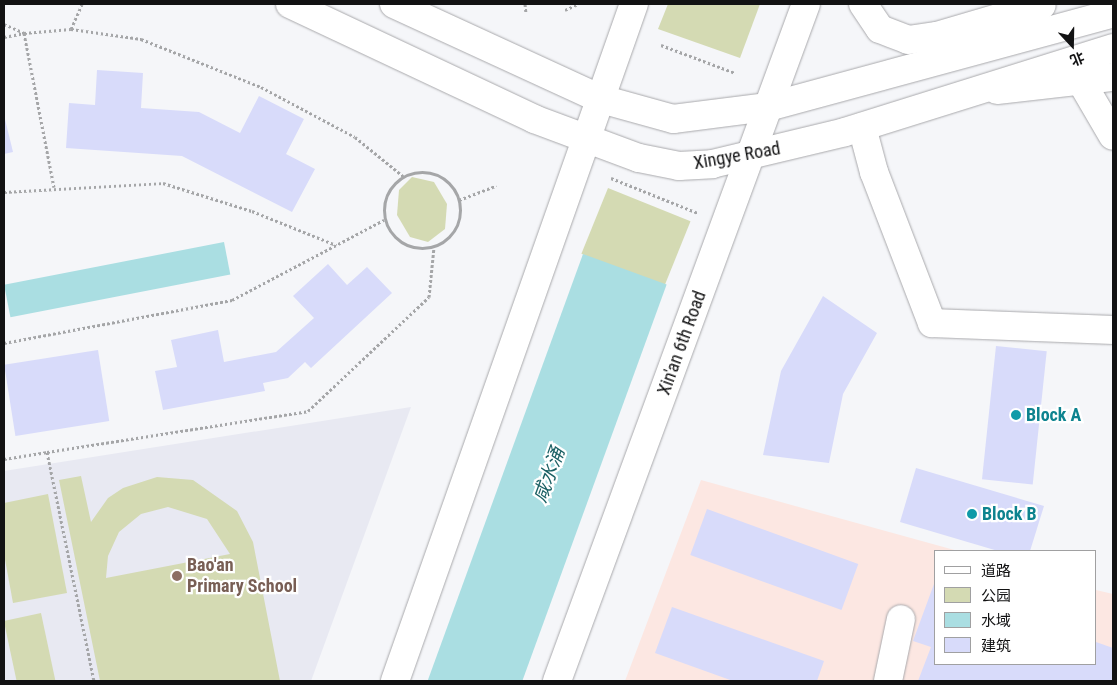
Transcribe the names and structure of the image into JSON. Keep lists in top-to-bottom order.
{
  "streets": {
    "main road": ["Xingye Road", "Xin'an 6th Road"]
  },
  "crossings": [
    ["Xingye Road", "Xin'an 6th Road"]
  ],
  "water": ["咸水涌"],
  "places": ["Block A", "Block B", "Bao'an Primary School"],
  "legend": [
    "道路",
    "公园",
    "水域",
    "建筑"
  ],
  "north": "bottom"
}
